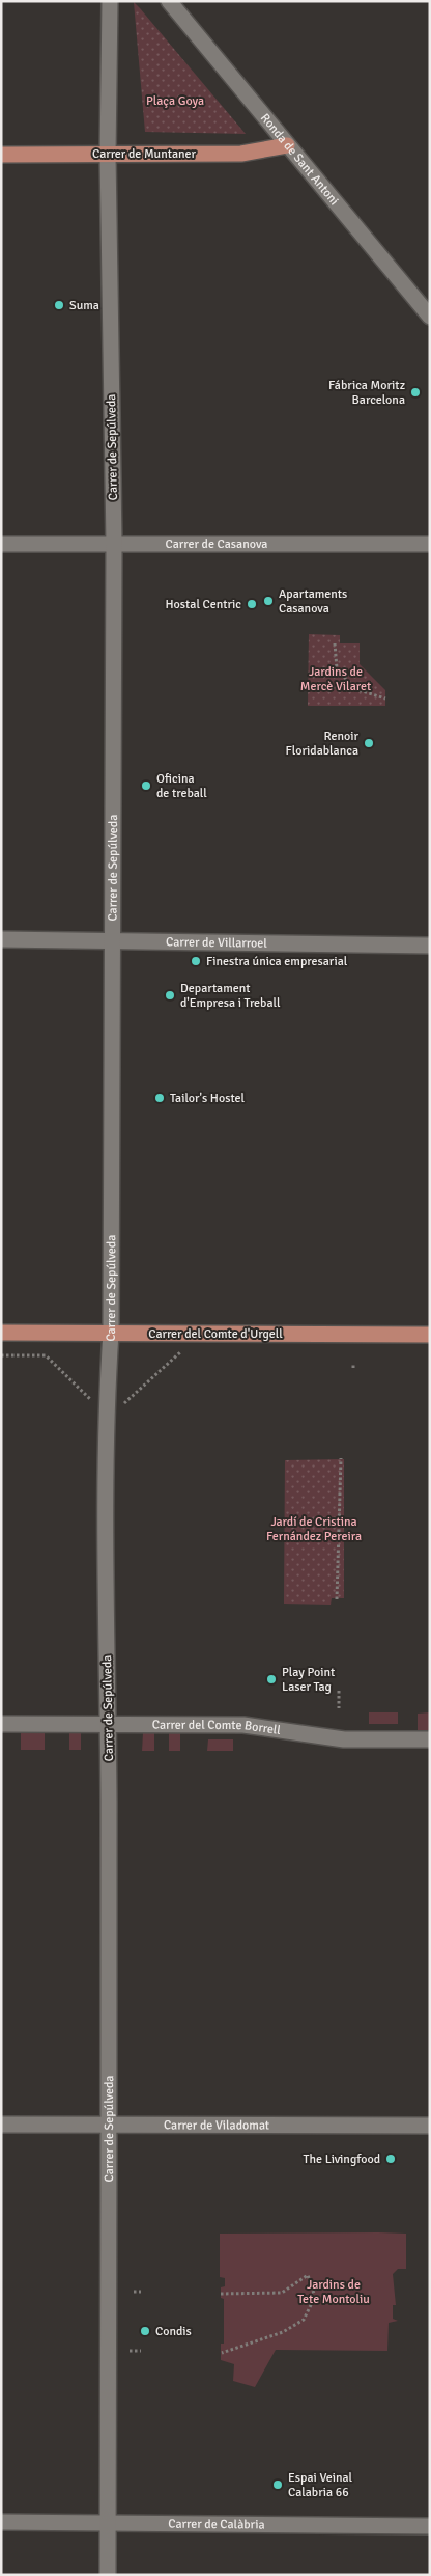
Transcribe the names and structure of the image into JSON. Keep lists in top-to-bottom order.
{
  "streets": {
    "main road": ["Carrer de Muntaner", "Carrer del Comte d'Urgell"],
    "street": [
      "Ronda de Sant Antoni",
      "Carrer de Sepúlveda",
      "Carrer de Casanova",
      "Carrer de Villarroel",
      "Carrer del Comte Borrell",
      "Carrer de Viladomat",
      "Carrer de Calàbria"
    ]
  },
  "crossings": [
    ["Carrer de Muntaner", "Ronda de Sant Antoni"],
    ["Carrer de Muntaner", "Carrer de Sepúlveda"],
    ["Carrer de Sepúlveda", "Carrer de Casanova"],
    ["Carrer de Sepúlveda", "Carrer de Villarroel"],
    ["Carrer de Sepúlveda", "Carrer del Comte d'Urgell"],
    ["Carrer de Sepúlveda", "Carrer del Comte Borrell"],
    ["Carrer de Sepúlveda", "Carrer de Viladomat"],
    ["Carrer de Sepúlveda", "Carrer de Calàbria"]
  ],
  "parks": [
    "Plaça Goya",
    "Jardins de Mercè Vilaret",
    "Jardí de Cristina Fernández Pereira",
    "Jardins de Tete Montoliu"
  ],
  "places": [
    "Suma",
    "Fábrica Moritz Barcelona",
    "Apartaments Casanova",
    "Hostal Centric",
    "Renoir Floridablanca",
    "Oficina de treball",
    "Finestra única empresarial",
    "Departament d'Empresa i Treball",
    "Tailor's Hostel",
    "Play Point Laser Tag",
    "The Livingfood",
    "Condis",
    "Espai Veinal Calabria 66"
  ]
}
